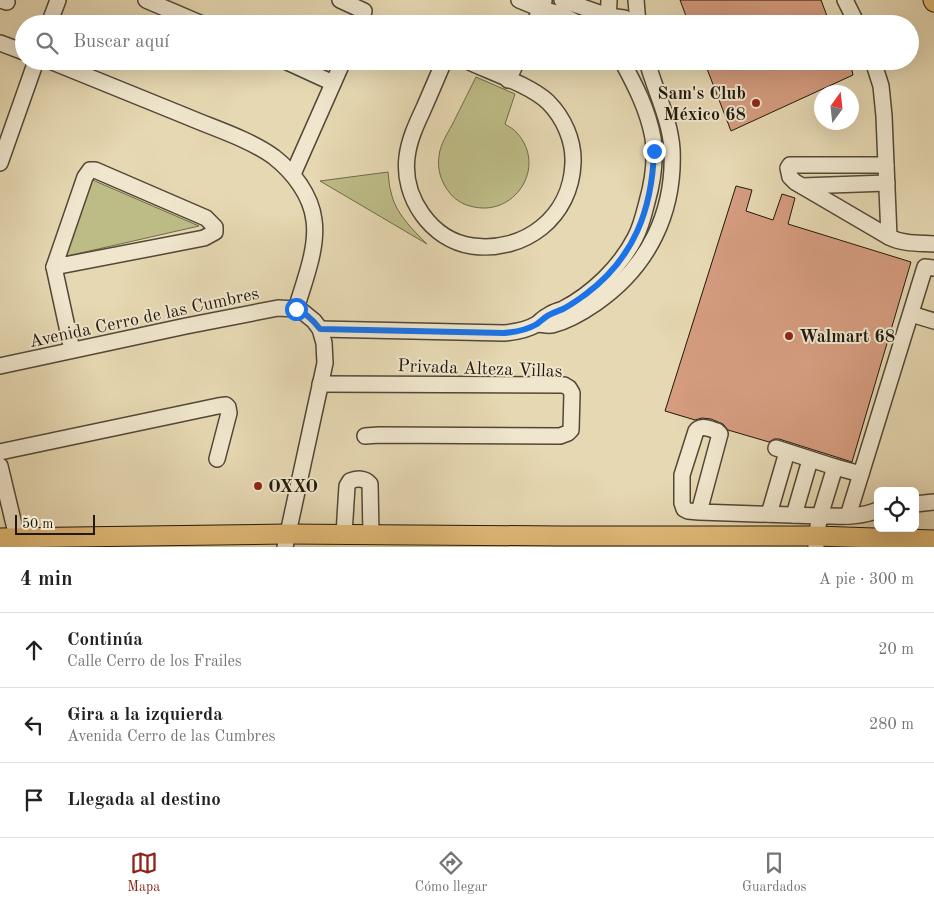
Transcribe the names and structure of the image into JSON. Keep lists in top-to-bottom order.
{
  "streets": {
    "street": ["Avenida Cerro de las Cumbres", "Privada Alteza Villas"]
  },
  "places": ["Sam's Club México 68", "Walmart 68", "OXXO"],
  "scale_bar": "50 m",
  "north": "top",
  "page": {
    "search": "Buscar aquí",
    "scale": "50 m",
    "heading": ["4 min", "A pie · 300 m"],
    "list": [
      ["Continúa", "Calle Cerro de los Frailes", "20 m"],
      ["Gira a la izquierda", "Avenida Cerro de las Cumbres", "280 m"],
      "Llegada al destino"
    ],
    "nav": ["Mapa", "Cómo llegar", "Guardados"]
  }
}
